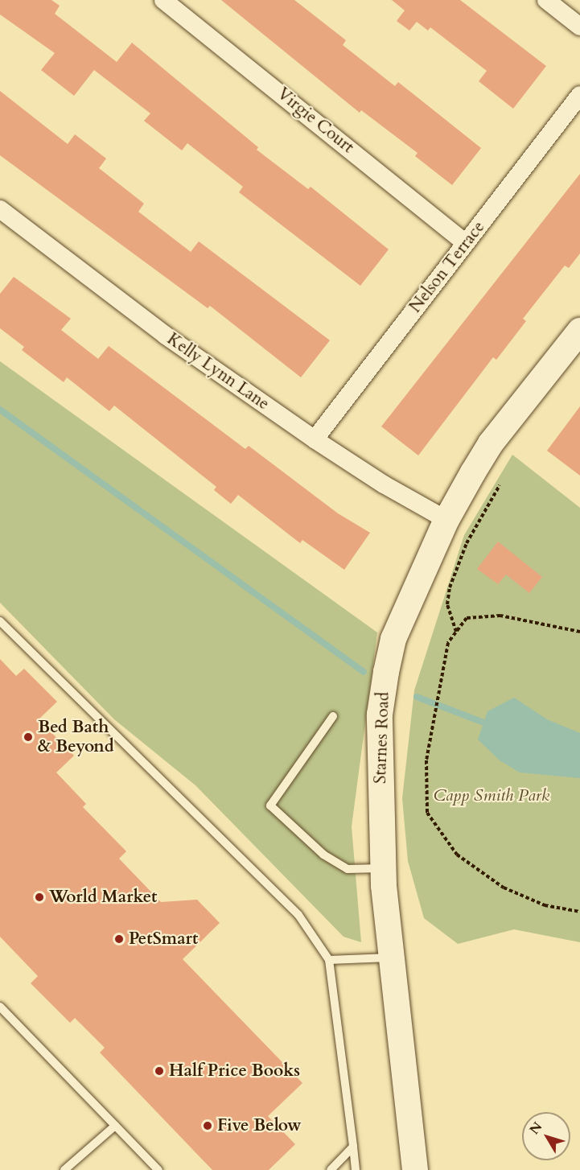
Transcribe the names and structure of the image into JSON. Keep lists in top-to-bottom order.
{
  "streets": {
    "main road": ["Starnes Road"],
    "street": ["Virgie Court", "Nelson Terrace", "Kelly Lynn Lane"]
  },
  "crossings": [
    ["Virgie Court", "Nelson Terrace"],
    ["Nelson Terrace", "Kelly Lynn Lane"],
    ["Kelly Lynn Lane", "Starnes Road"]
  ],
  "parks": ["Capp Smith Park"],
  "places": [
    "Bed Bath & Beyond",
    "World Market",
    "PetSmart",
    "Half Price Books",
    "Five Below"
  ],
  "north": "top left"
}
